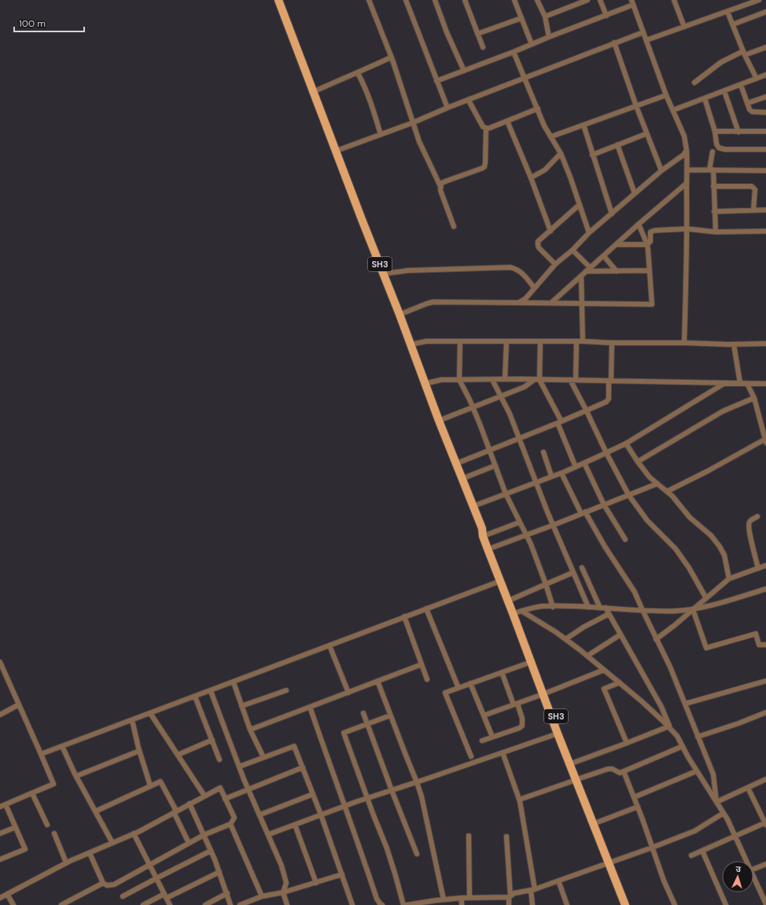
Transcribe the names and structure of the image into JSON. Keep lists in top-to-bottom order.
{
  "streets": {
    "main road": ["SH3"]
  },
  "scale_bar": "100 m",
  "north": "top"
}
